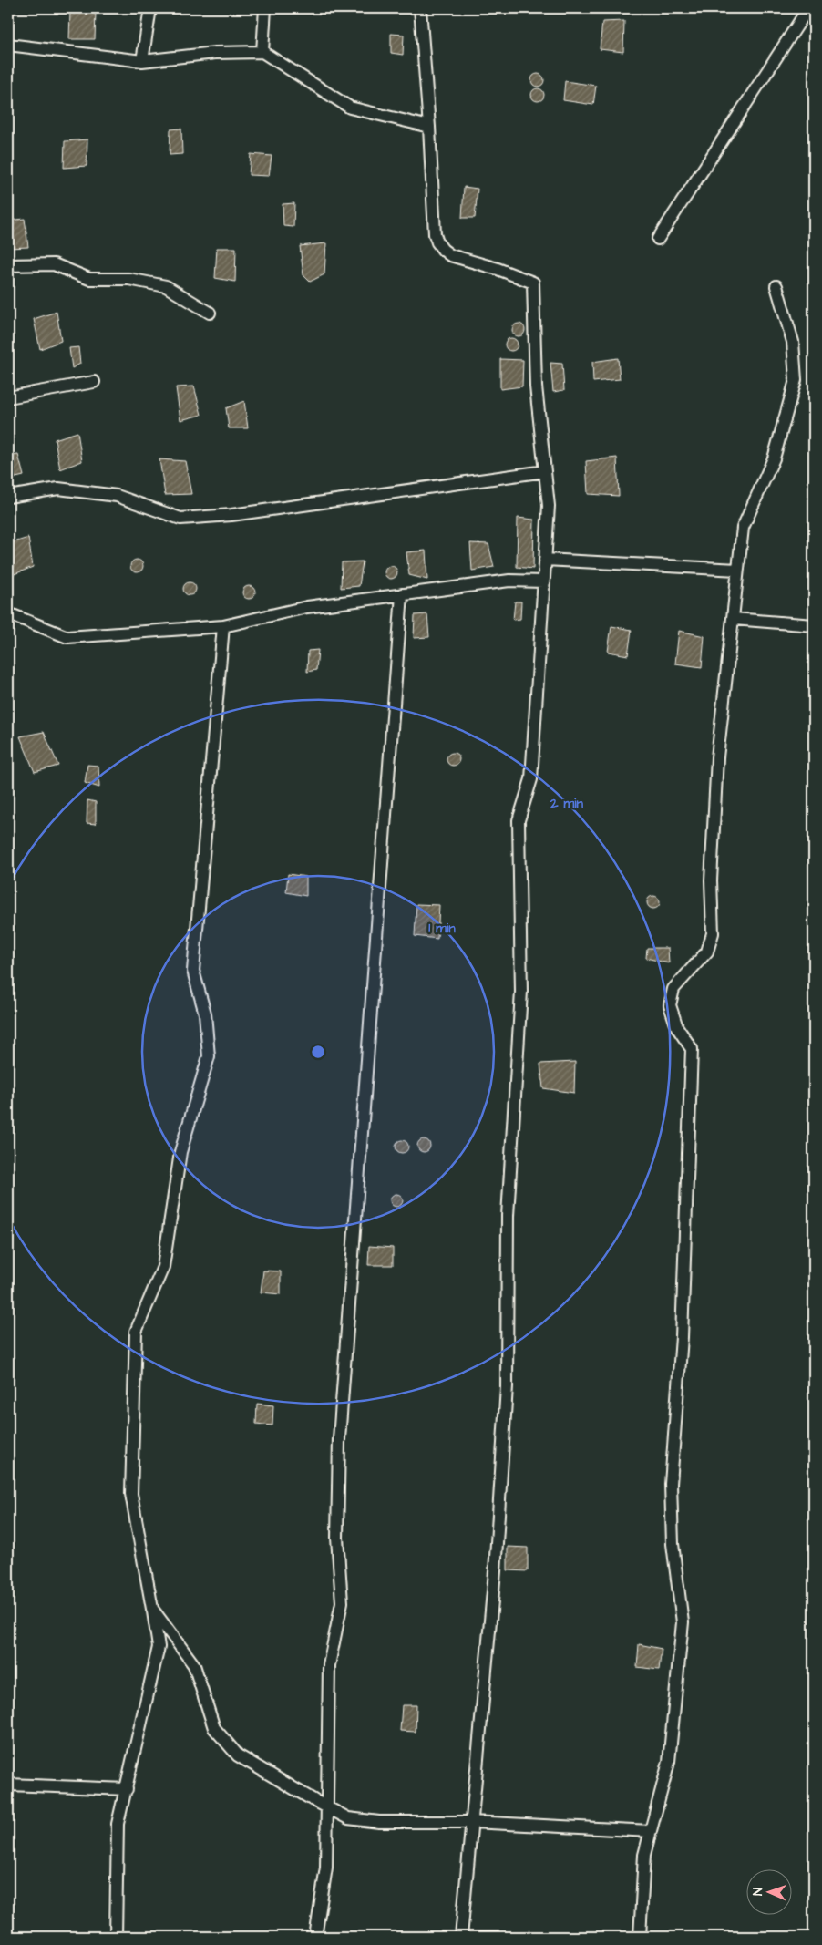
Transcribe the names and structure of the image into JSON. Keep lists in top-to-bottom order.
{
  "north": "left",
  "rings": ["2 min", "1 min"]
}
